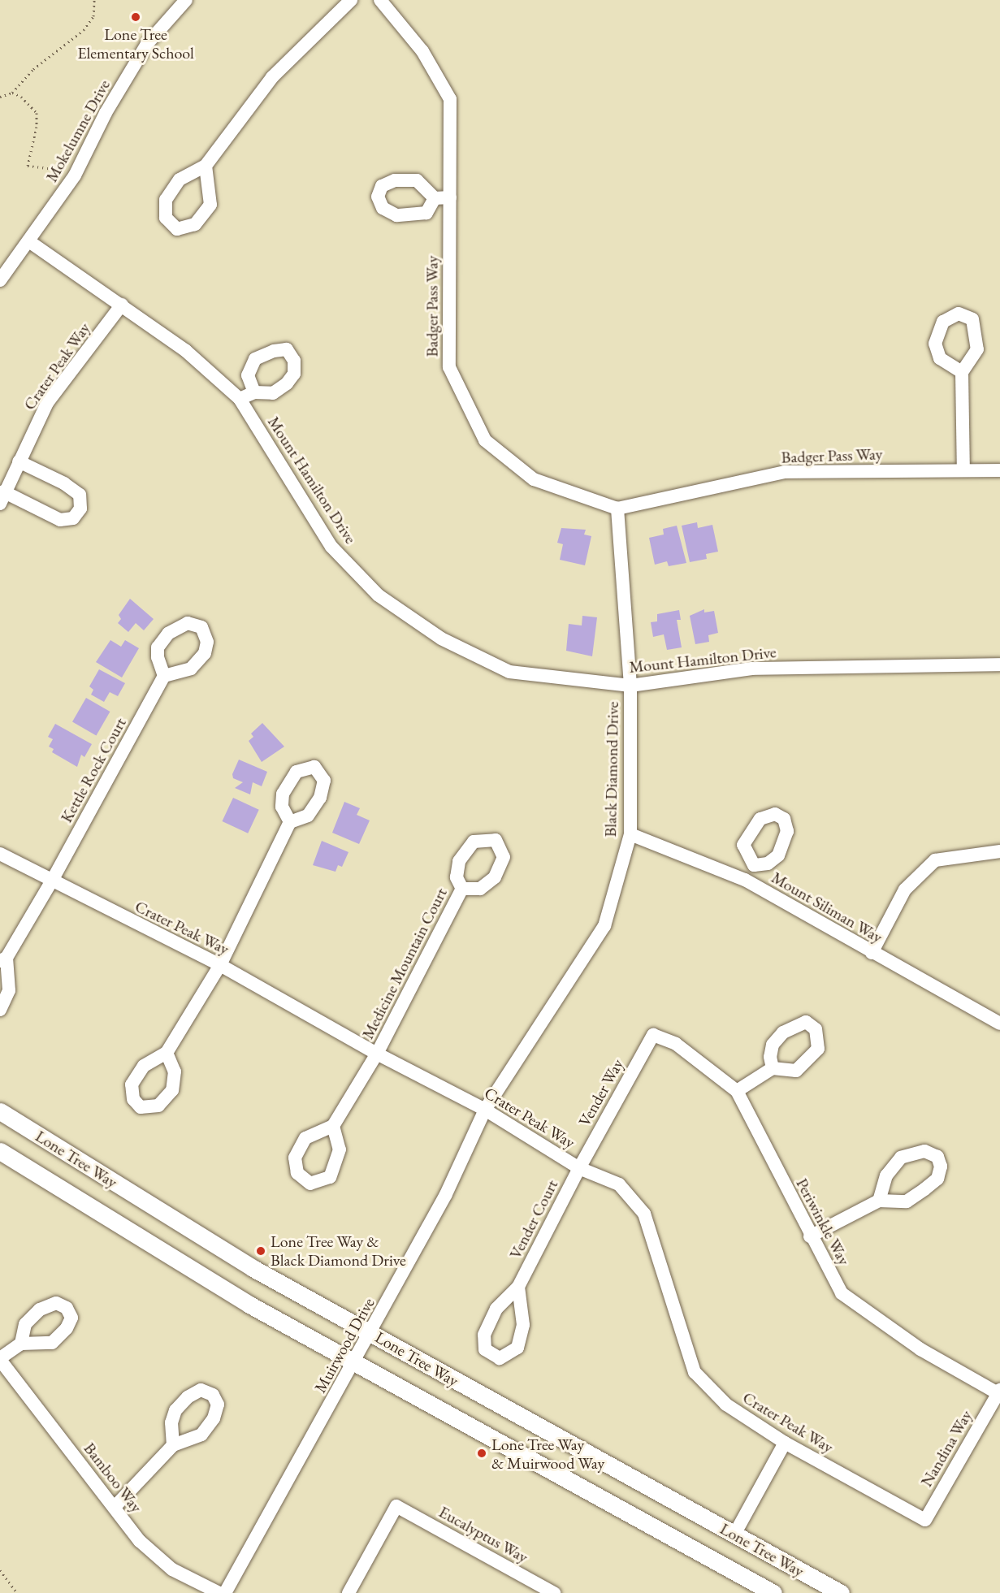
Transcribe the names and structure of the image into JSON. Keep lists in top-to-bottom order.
{
  "streets": {
    "main road": ["Lone Tree Way"],
    "street": [
      "Mokelumne Drive",
      "Badger Pass Way",
      "Crater Peak Way",
      "Mount Hamilton Drive",
      "Black Diamond Drive",
      "Kettle Rock Court",
      "Mount Siliman Way",
      "Medicine Mountain Court",
      "Vender Way",
      "Vender Court",
      "Periwinkle Way",
      "Muirwood Drive",
      "Nandina Way",
      "Bamboo Way",
      "Eucalyptus Way"
    ]
  },
  "crossings": [
    ["Mokelumne Drive", "Mount Hamilton Drive"],
    ["Badger Pass Way", "Black Diamond Drive"],
    ["Crater Peak Way", "Mount Hamilton Drive"],
    ["Crater Peak Way", "Black Diamond Drive"],
    ["Crater Peak Way", "Kettle Rock Court"],
    ["Crater Peak Way", "Medicine Mountain Court"],
    ["Crater Peak Way", "Vender Way"],
    ["Crater Peak Way", "Vender Court"],
    ["Crater Peak Way", "Muirwood Drive"],
    ["Crater Peak Way", "Nandina Way"],
    ["Mount Hamilton Drive", "Black Diamond Drive"],
    ["Black Diamond Drive", "Mount Siliman Way"],
    ["Black Diamond Drive", "Muirwood Drive"],
    ["Vender Way", "Vender Court"],
    ["Vender Way", "Periwinkle Way"],
    ["Lone Tree Way", "Muirwood Drive"],
    ["Periwinkle Way", "Nandina Way"]
  ],
  "places": ["Lone Tree Elementary School", "Lone Tree Way & Black Diamond Drive", "Lone Tree Way & Muirwood Way"]
}
